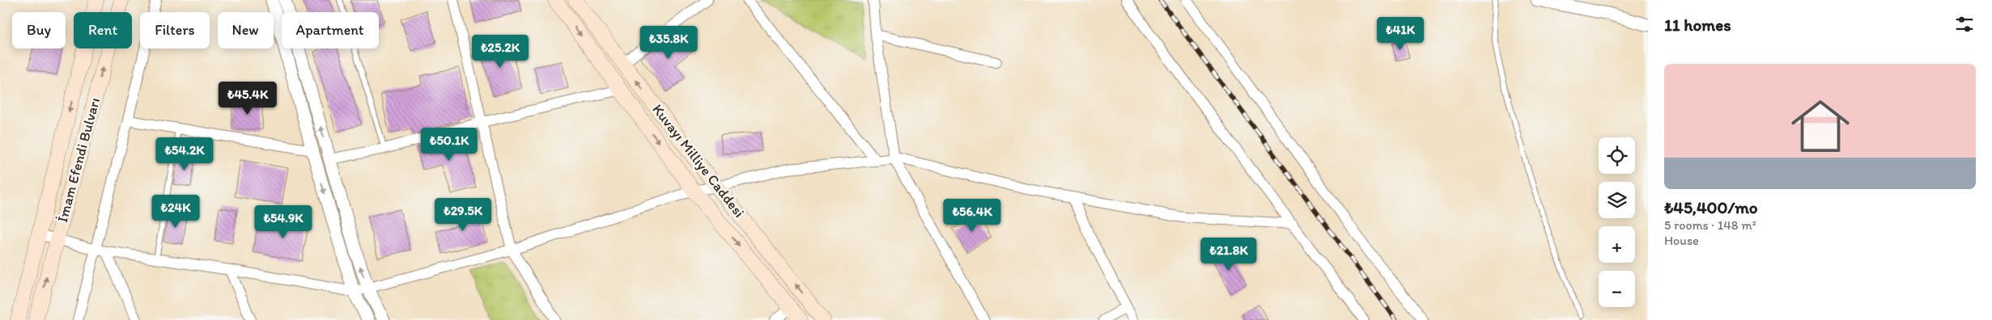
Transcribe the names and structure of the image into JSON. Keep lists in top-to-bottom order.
{
  "streets": {
    "main road": ["İmam Efendi Bulvarı", "Kuvayı Milliye Caddesi"]
  },
  "page": {
    "heading": "11 homes",
    "chip": [
      "Buy",
      "Rent",
      "Filters",
      "New",
      "Apartment"
    ],
    "price": [
      "₺41K",
      "₺35.8K",
      "₺25.2K",
      "₺45.4K",
      "₺50.1K",
      "₺54.2K",
      "₺24K",
      "₺29.5K",
      "₺56.4K",
      "₺54.9K",
      "₺21.8K"
    ],
    "list": [
      {
        "name": "₺45,400/mo",
        "note": "5 rooms · 148 m² · House"
      }
    ],
    "map_buttons": ["+", "−"]
  }
}
